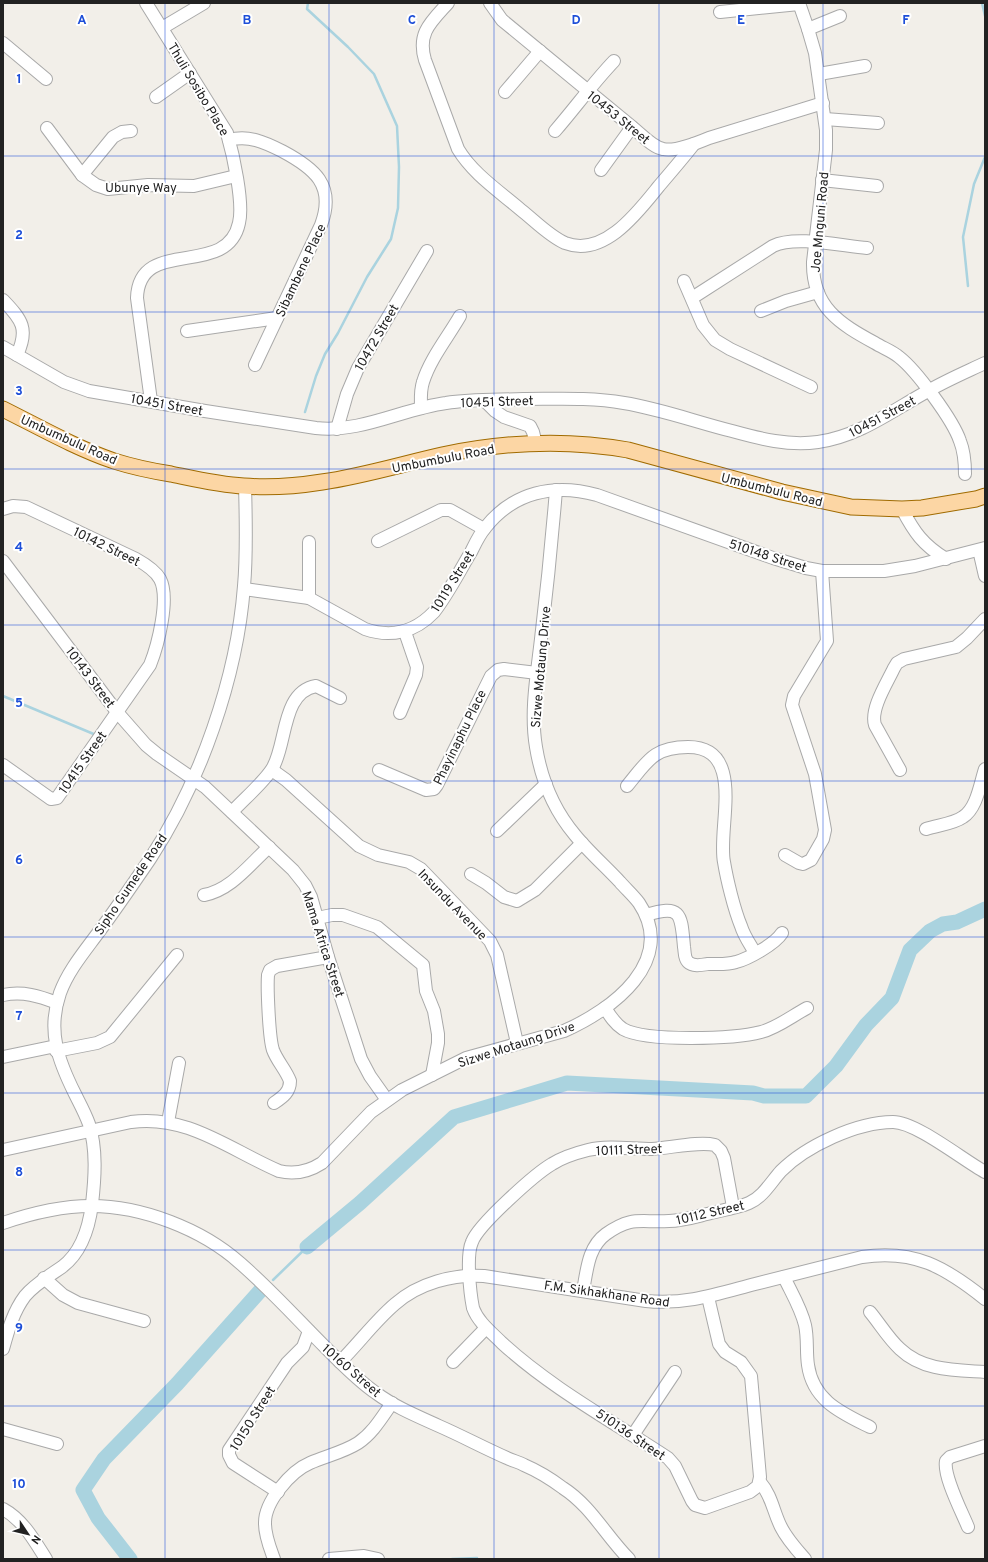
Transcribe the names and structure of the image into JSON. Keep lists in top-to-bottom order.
{
  "streets": {
    "main road": ["Umbumbulu Road"],
    "street": [
      "Thuli Sosibo Place",
      "10453 Street",
      "Ubunye Way",
      "Joe Mnguni Road",
      "Sibambene Place",
      "10472 Street",
      "10451 Street",
      "10142 Street",
      "510148 Street",
      "10119 Street",
      "Sizwe Motaung Drive",
      "10143 Street",
      "Phayinaphu Place",
      "10415 Street",
      "Sipho Gumede Road",
      "Insundu Avenue",
      "Mama Africa Street",
      "10111 Street",
      "10112 Street",
      "F.M. Sikhakhane Road",
      "10160 Street",
      "10150 Street",
      "510136 Street"
    ]
  },
  "crossings": [
    ["Thuli Sosibo Place", "Ubunye Way"],
    ["Thuli Sosibo Place", "Sibambene Place"],
    ["Thuli Sosibo Place", "10451 Street"],
    ["10453 Street", "Joe Mnguni Road"],
    ["Joe Mnguni Road", "10451 Street"],
    ["10472 Street", "10451 Street"],
    ["Umbumbulu Road", "Sipho Gumede Road"],
    ["10142 Street", "10143 Street"],
    ["10142 Street", "10415 Street"],
    ["510148 Street", "10119 Street"],
    ["510148 Street", "Sizwe Motaung Drive"],
    ["10119 Street", "Sizwe Motaung Drive"],
    ["10119 Street", "Sipho Gumede Road"],
    ["Sizwe Motaung Drive", "Phayinaphu Place"],
    ["Sizwe Motaung Drive", "Sipho Gumede Road"],
    ["Sizwe Motaung Drive", "Insundu Avenue"],
    ["Sizwe Motaung Drive", "Mama Africa Street"],
    ["10143 Street", "10415 Street"],
    ["10143 Street", "Sipho Gumede Road"],
    ["10143 Street", "Mama Africa Street"],
    ["Sipho Gumede Road", "Mama Africa Street"],
    ["Sipho Gumede Road", "10160 Street"],
    ["10111 Street", "10112 Street"],
    ["10111 Street", "F.M. Sikhakhane Road"],
    ["10111 Street", "510136 Street"],
    ["10112 Street", "F.M. Sikhakhane Road"],
    ["F.M. Sikhakhane Road", "10160 Street"],
    ["F.M. Sikhakhane Road", "510136 Street"],
    ["10160 Street", "10150 Street"]
  ],
  "north": "bottom right",
  "grid": {
    "columns": [
      "A",
      "B",
      "C",
      "D",
      "E",
      "F"
    ],
    "rows": [
      "1",
      "2",
      "3",
      "4",
      "5",
      "6",
      "7",
      "8",
      "9",
      "10"
    ]
  }
}
